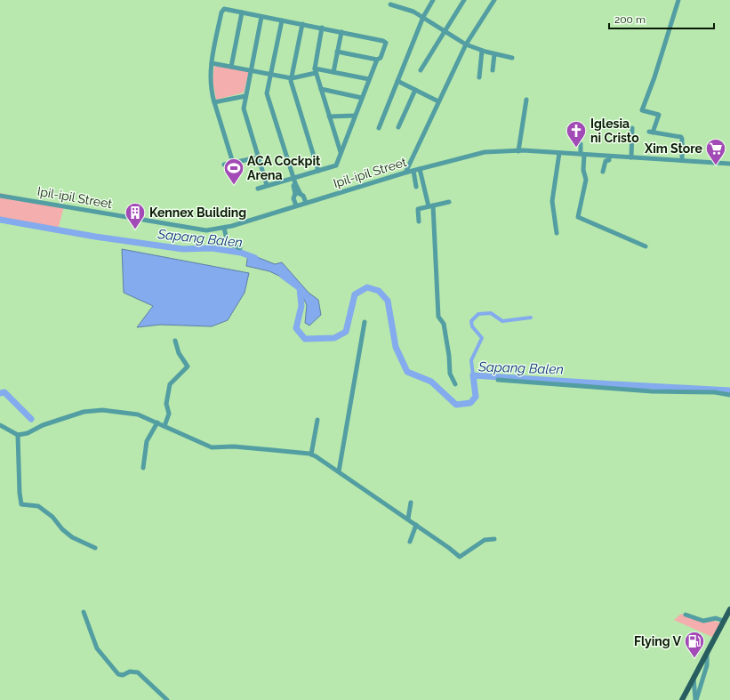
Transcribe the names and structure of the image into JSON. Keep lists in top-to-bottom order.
{
  "streets": {
    "street": ["Ipil-ipil Street"]
  },
  "water": ["Sapang Balen"],
  "places": {
    "church": ["Iglesia ni Cristo"],
    "supermarket": ["Xim Store"],
    "sports": ["ACA Cockpit Arena"],
    "building": ["Kennex Building"],
    "fuel station": ["Flying V"]
  },
  "scale_bar": "200 m"
}
